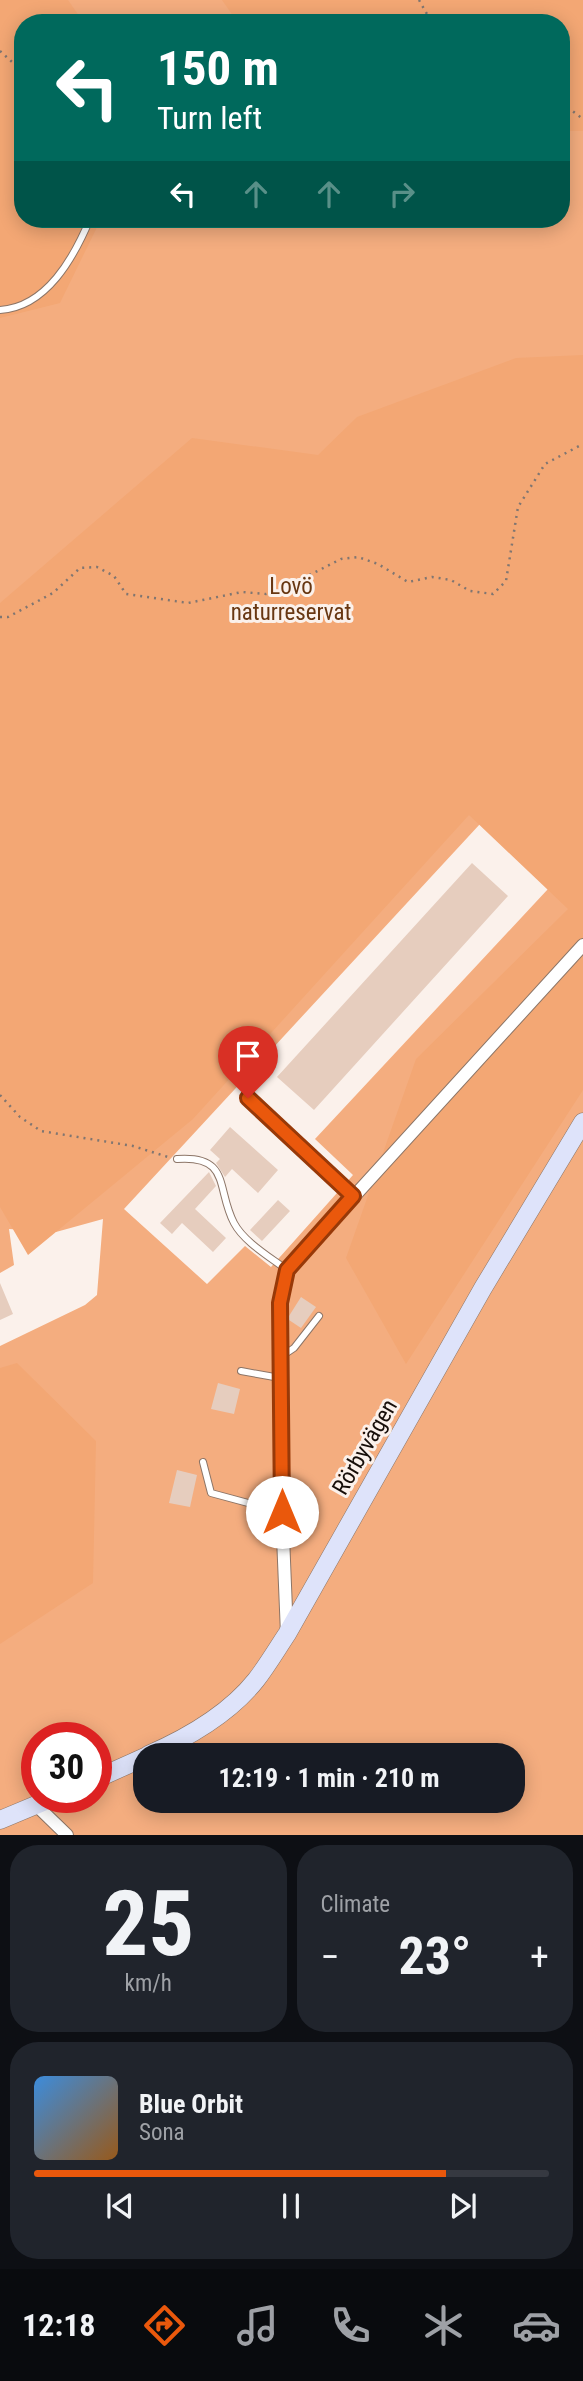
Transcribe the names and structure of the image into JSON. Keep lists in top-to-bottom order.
{
  "streets": {
    "street": ["Rörbyvägen"]
  },
  "parks": ["Lovö naturreservat"],
  "page": {
    "turn": ["150 m", "Turn left"],
    "limit": "30",
    "trip": "12:19 · 1 min · 210 m",
    "tile": [
      ["25", "km/h"],
      "Climate"
    ],
    "heat": ["−", "23°", "+"],
    "song": ["Blue Orbit", "Sona"],
    "tabs": "12:18"
  }
}
